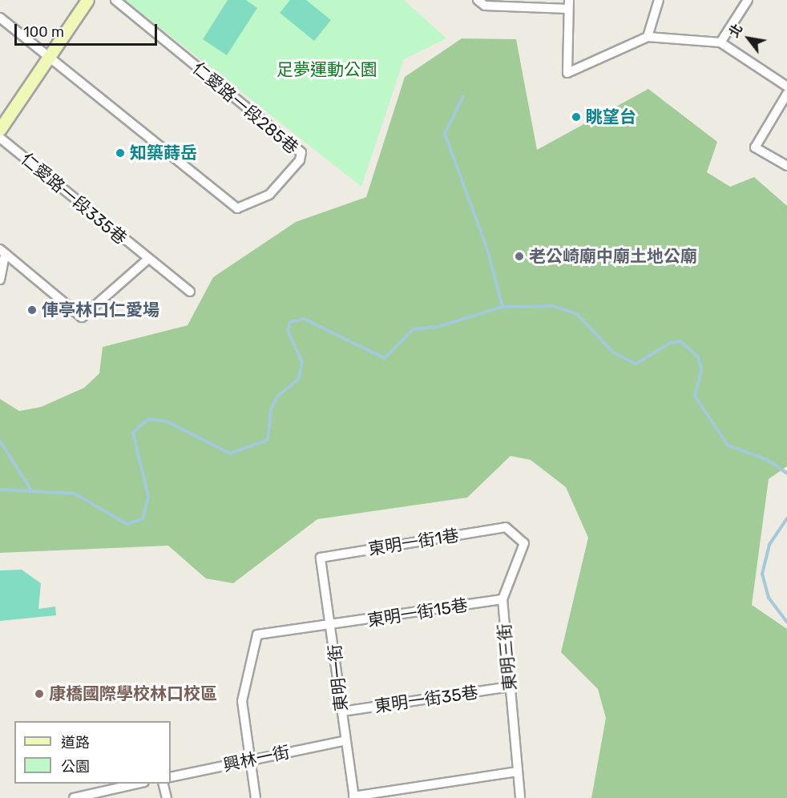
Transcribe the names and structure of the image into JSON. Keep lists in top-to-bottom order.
{
  "streets": {
    "street": [
      "仁愛路一段285巷",
      "仁愛路一段335巷",
      "東明一街1巷",
      "東明一街15巷",
      "東明三街",
      "東明一街",
      "東明一街35巷",
      "興林一街"
    ]
  },
  "crossings": [
    ["東明一街1巷", "東明三街"],
    ["東明一街1巷", "東明一街"],
    ["東明一街15巷", "東明三街"],
    ["東明一街15巷", "東明一街"],
    ["東明一街15巷", "興林一街"],
    ["東明三街", "東明一街35巷"],
    ["東明一街", "東明一街35巷"],
    ["東明一街", "興林一街"]
  ],
  "parks": ["足夢運動公園"],
  "places": [
    "眺望台",
    "知築蒔岳",
    "老公崎廟中廟土地公廟",
    "俥亭林口仁愛場",
    "康橋國際學校林口校區"
  ],
  "legend": ["道路", "公園"],
  "scale_bar": "100 m",
  "north": "top left"
}
